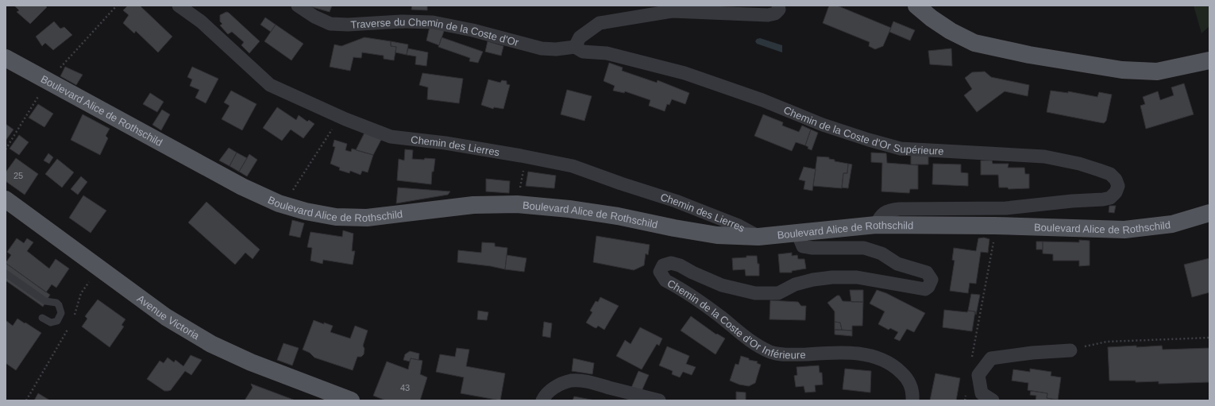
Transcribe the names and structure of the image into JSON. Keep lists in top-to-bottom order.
{
  "streets": {
    "main road": ["Boulevard Alice de Rothschild", "Avenue Victoria"],
    "street": [
      "Traverse du Chemin de la Coste d'Or",
      "Chemin de la Coste d'Or Supérieure",
      "Chemin des Lierres",
      "Chemin de la Coste d'Or Inférieure"
    ]
  },
  "crossings": [
    ["Traverse du Chemin de la Coste d'Or", "Chemin de la Coste d'Or Supérieure"],
    ["Boulevard Alice de Rothschild", "Chemin de la Coste d'Or Supérieure"],
    ["Boulevard Alice de Rothschild", "Chemin des Lierres"],
    ["Boulevard Alice de Rothschild", "Chemin de la Coste d'Or Inférieure"]
  ],
  "house_numbers": ["25", "43"]
}
